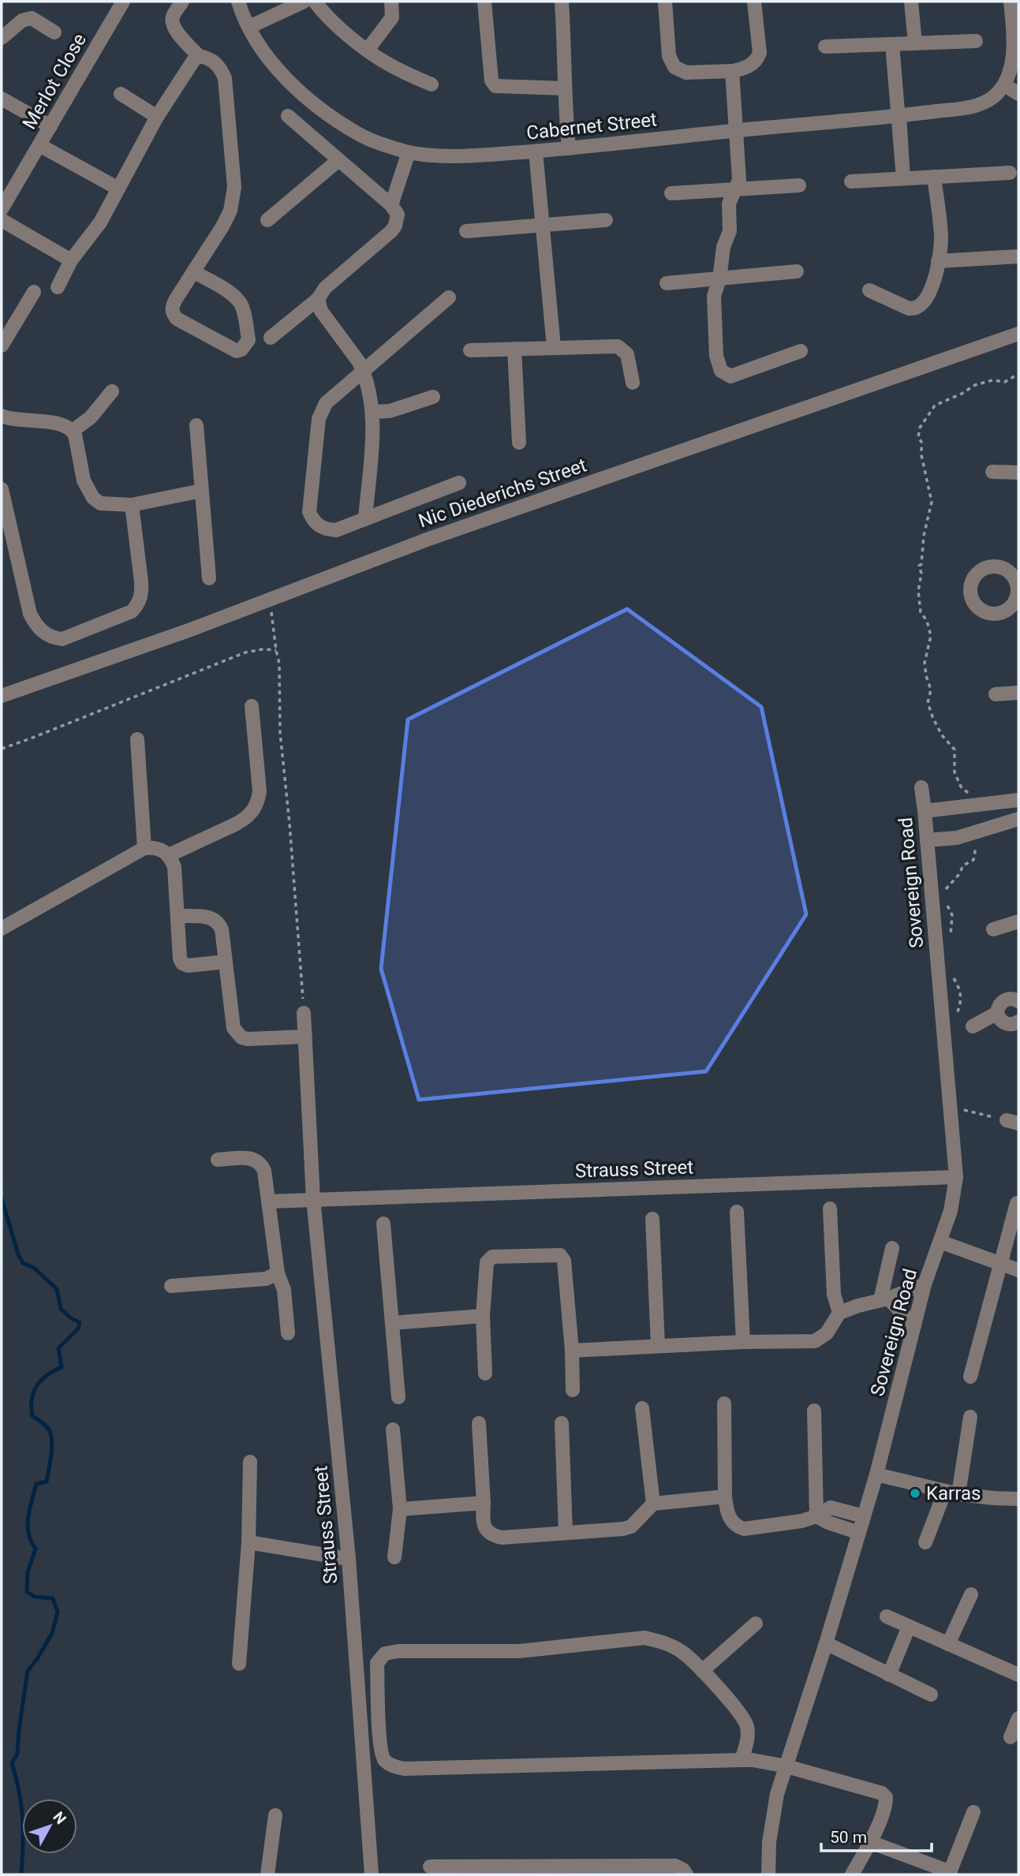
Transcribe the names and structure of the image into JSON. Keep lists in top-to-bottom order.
{
  "streets": {
    "street": [
      "Merlot Close",
      "Cabernet Street",
      "Nic Diederichs Street",
      "Sovereign Road",
      "Strauss Street"
    ]
  },
  "crossings": [
    ["Sovereign Road", "Strauss Street"]
  ],
  "places": ["Karras"],
  "scale_bar": "50 m",
  "north": "top right"
}
